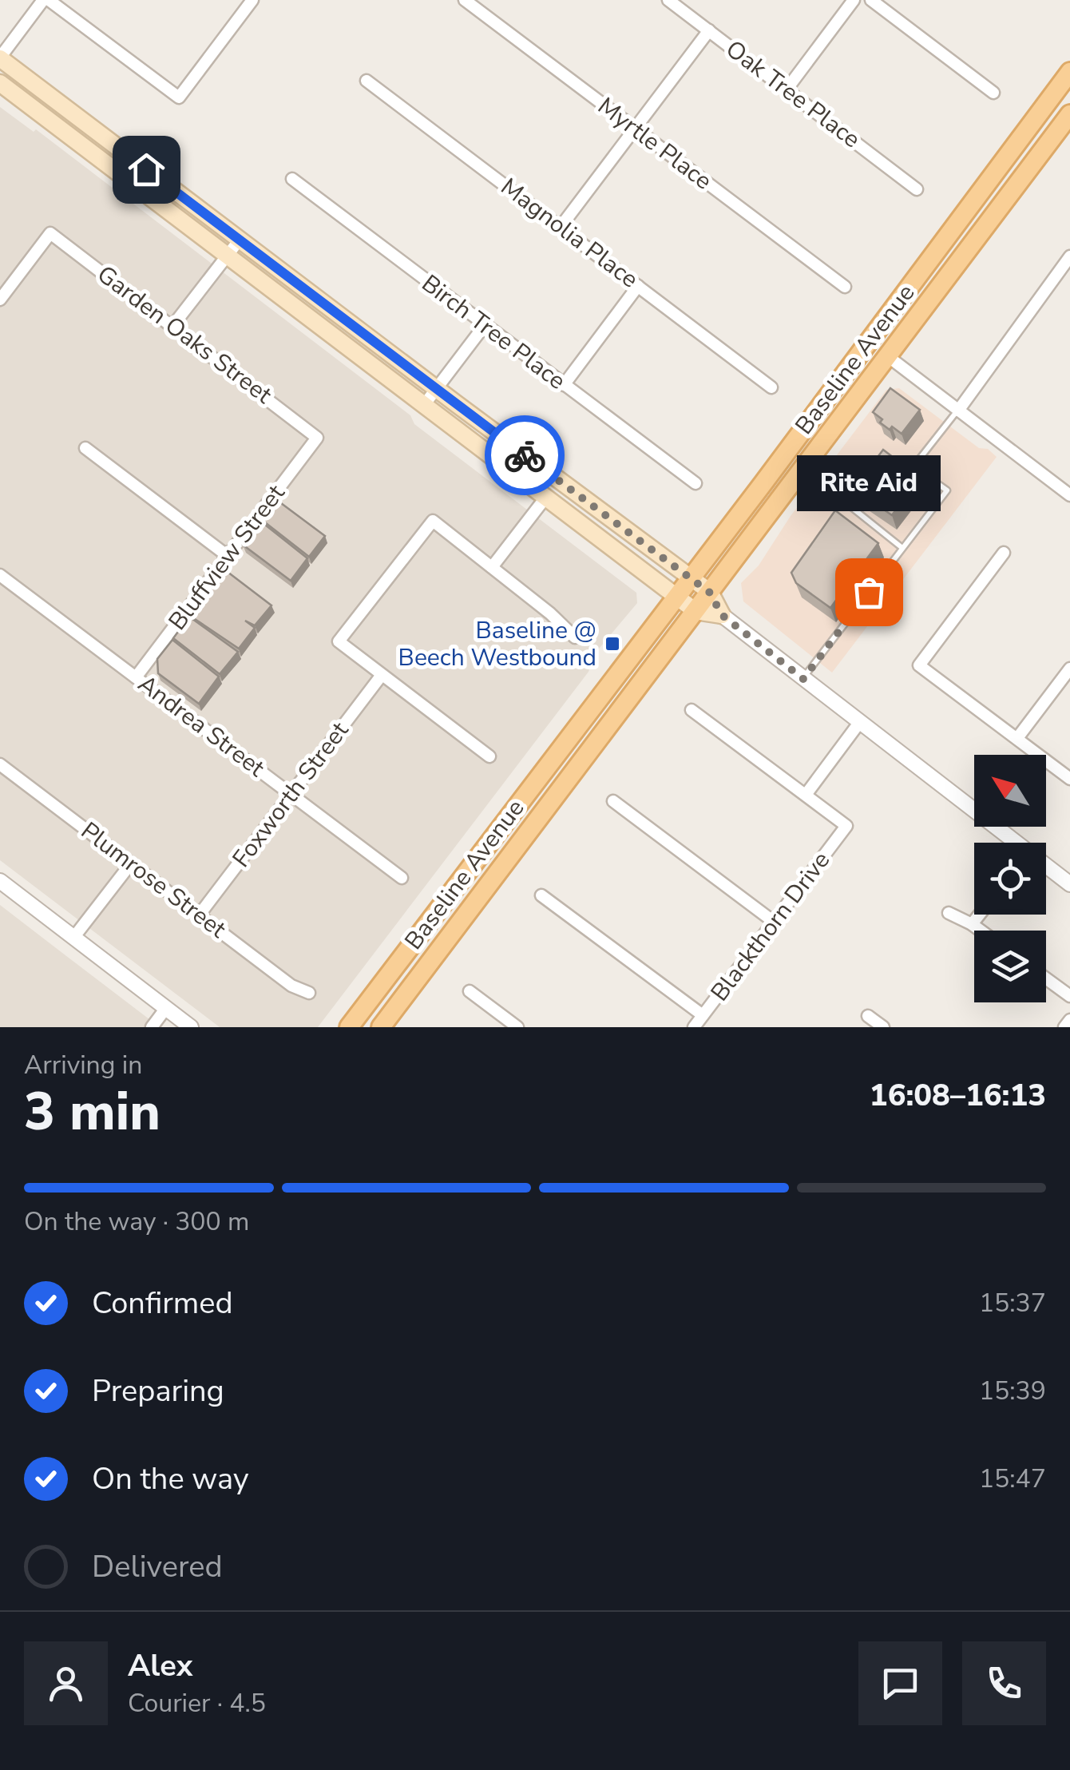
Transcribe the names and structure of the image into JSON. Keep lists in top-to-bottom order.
{
  "streets": {
    "main road": ["Baseline Avenue"],
    "street": [
      "Oak Tree Place",
      "Myrtle Place",
      "Magnolia Place",
      "Birch Tree Place",
      "Garden Oaks Street",
      "Bluffview Street",
      "Andrea Street",
      "Foxworth Street",
      "Plumrose Street",
      "Blackthorn Drive"
    ]
  },
  "crossings": [
    ["Garden Oaks Street", "Bluffview Street"],
    ["Bluffview Street", "Andrea Street"],
    ["Andrea Street", "Foxworth Street"],
    ["Foxworth Street", "Plumrose Street"]
  ],
  "places": {
    "other": ["Rite Aid"],
    "transit": ["Baseline @ Beech Westbound"]
  },
  "north": "top left",
  "page": {
    "bubble": "Rite Aid",
    "heading": ["3 min", "Arriving in", "16:08–16:13"],
    "panel": ["Alex", "Courier · 4.5"],
    "bar": "On the way · 300 m",
    "list": [
      ["Confirmed", "15:37"],
      ["Preparing", "15:39"],
      ["On the way", "15:47"],
      "Delivered"
    ]
  }
}
